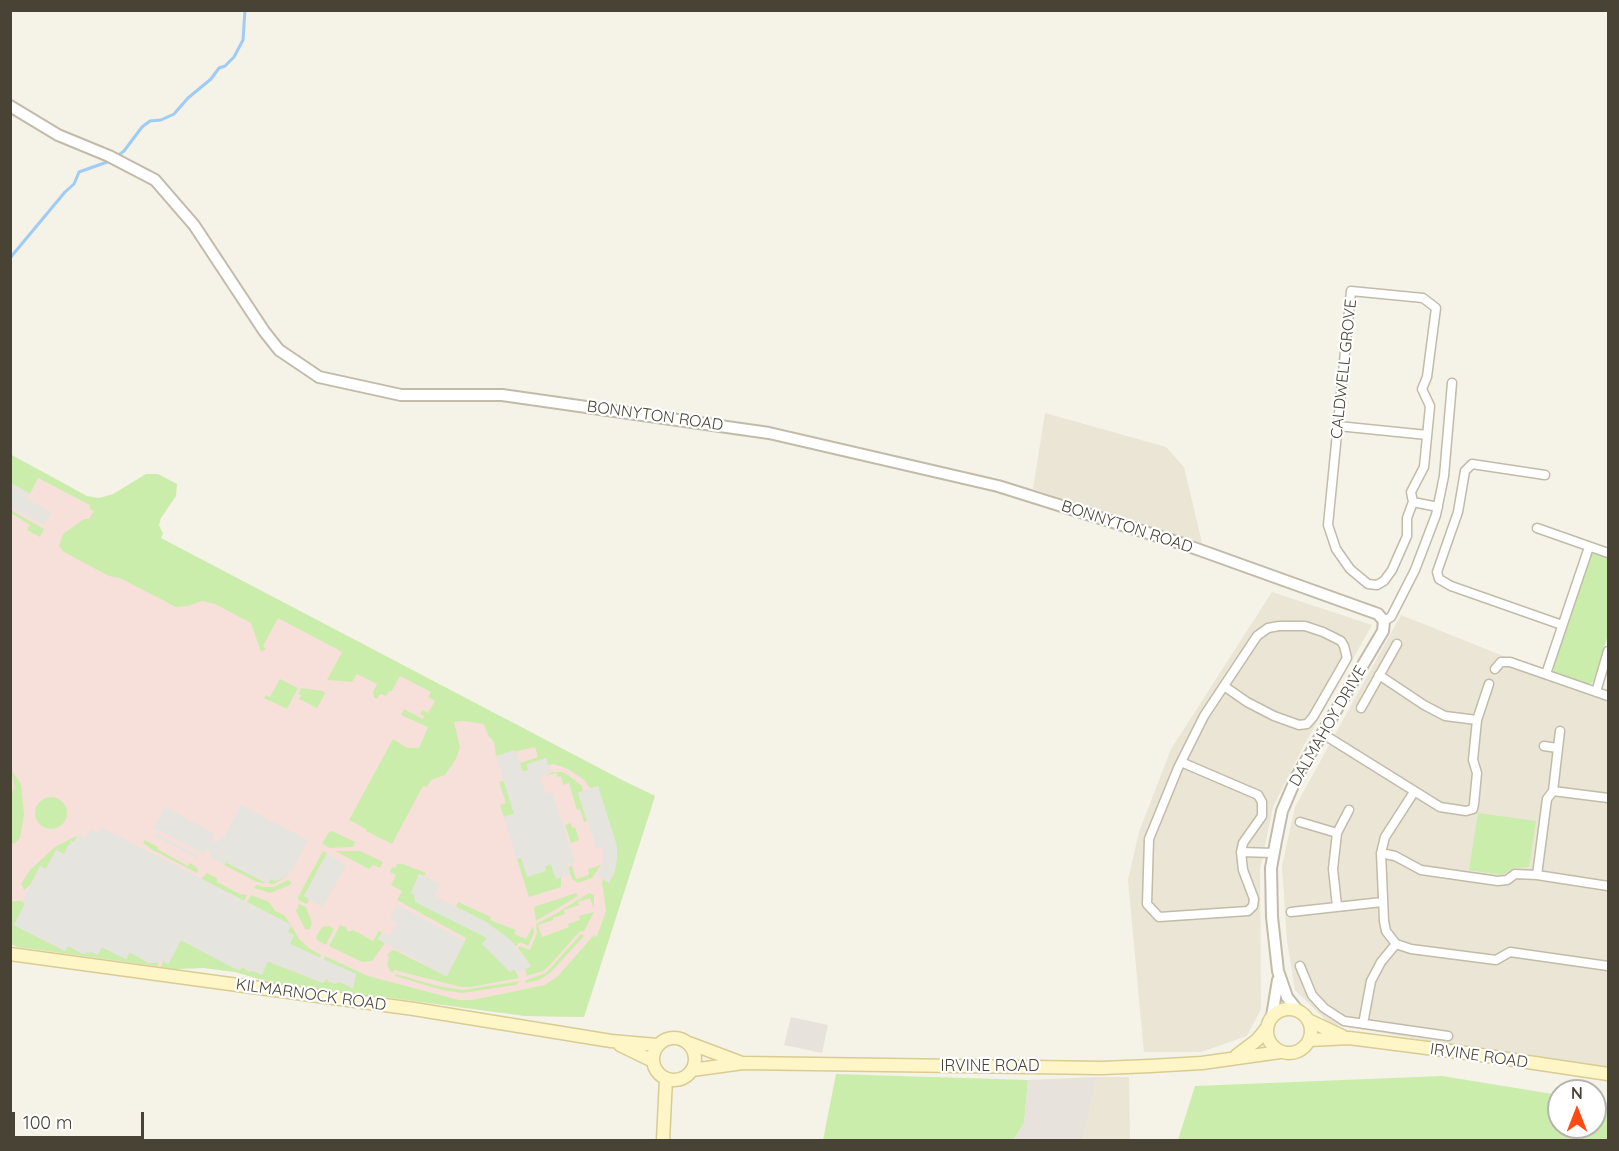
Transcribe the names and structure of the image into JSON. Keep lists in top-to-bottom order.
{
  "streets": {
    "main road": ["KILMARNOCK ROAD", "IRVINE ROAD"],
    "street": ["CALDWELL GROVE", "BONNYTON ROAD", "DALMAHOY DRIVE"]
  },
  "crossings": [
    ["BONNYTON ROAD", "DALMAHOY DRIVE"],
    ["KILMARNOCK ROAD", "IRVINE ROAD"]
  ],
  "scale_bar": "100 m",
  "north": "top"
}
